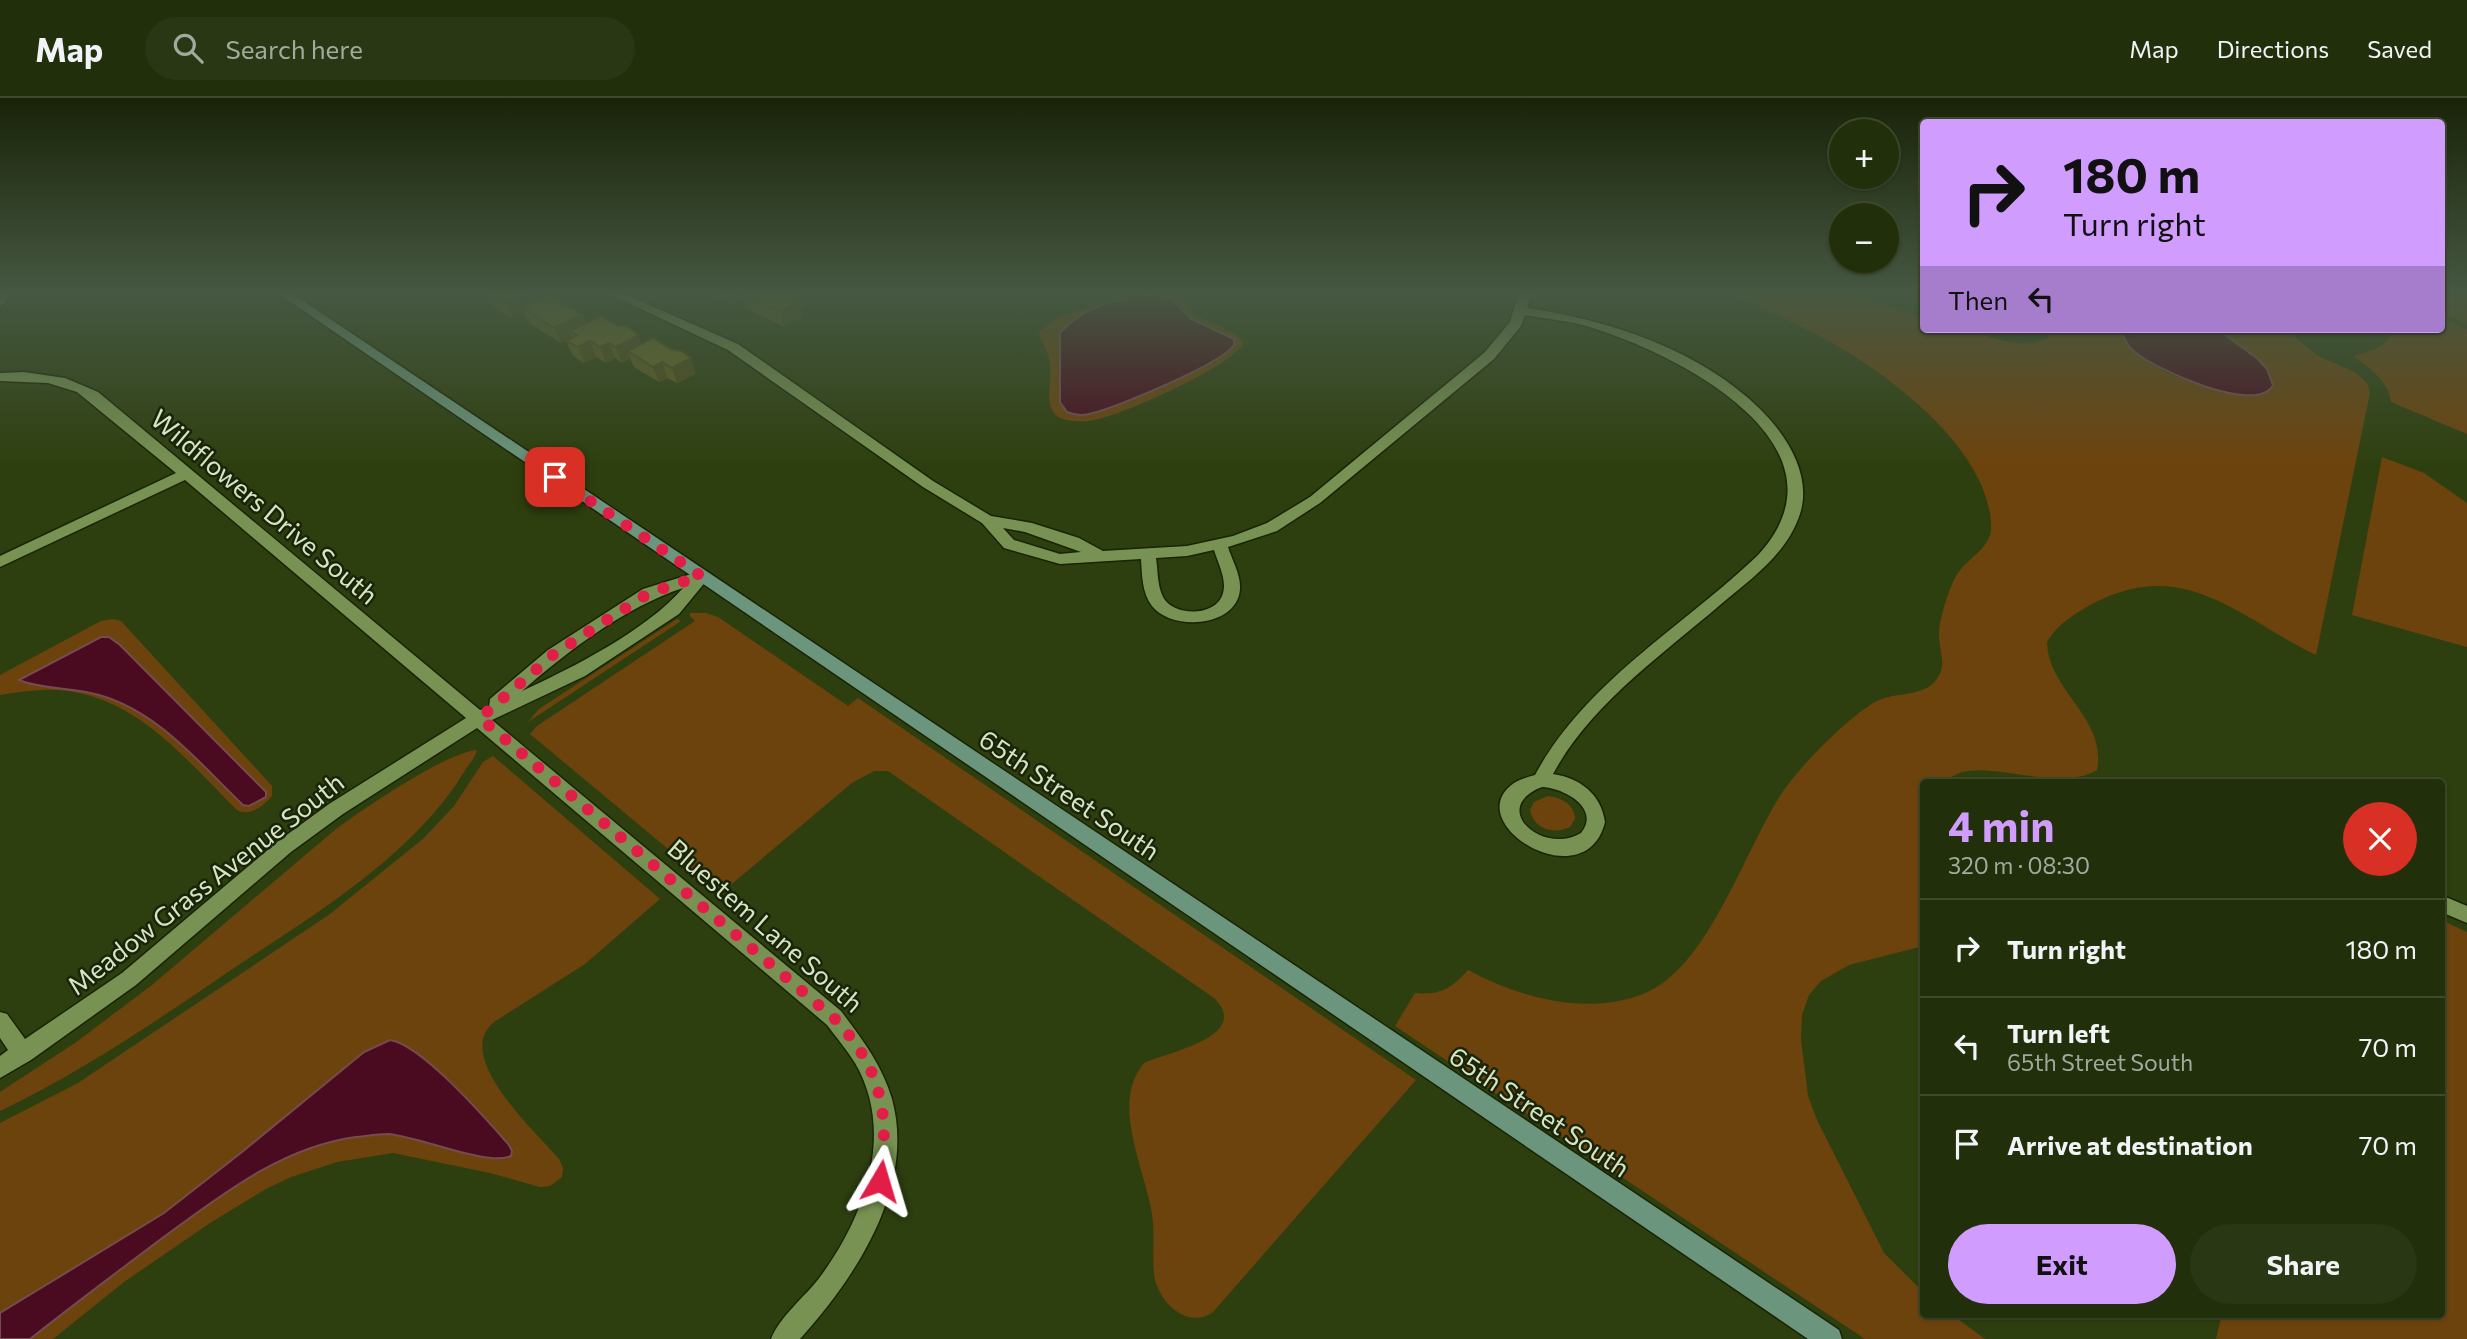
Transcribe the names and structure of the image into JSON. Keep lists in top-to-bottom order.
{
  "streets": {
    "street": [
      "Wildflowers Drive South",
      "65th Street South",
      "Meadow Grass Avenue South",
      "Bluestem Lane South"
    ]
  },
  "crossings": [
    ["Wildflowers Drive South", "Meadow Grass Avenue South"],
    ["Wildflowers Drive South", "Bluestem Lane South"],
    ["65th Street South", "Meadow Grass Avenue South"],
    ["Meadow Grass Avenue South", "Bluestem Lane South"]
  ],
  "page": {
    "header": "Map",
    "search": "Search here",
    "nav": ["Map", "Directions", "Saved"],
    "map_buttons": ["+", "−"],
    "turn": ["180 m", "Turn right"],
    "then": "Then",
    "heading": ["4 min", "320 m · 08:30"],
    "list": [
      {
        "name": "Turn right",
        "value": "180 m"
      },
      {
        "name": "Turn left",
        "note": "65th Street South",
        "value": "70 m"
      },
      {
        "name": "Arrive at destination",
        "value": "70 m"
      }
    ],
    "buttons": ["Exit", "Share"]
  }
}
